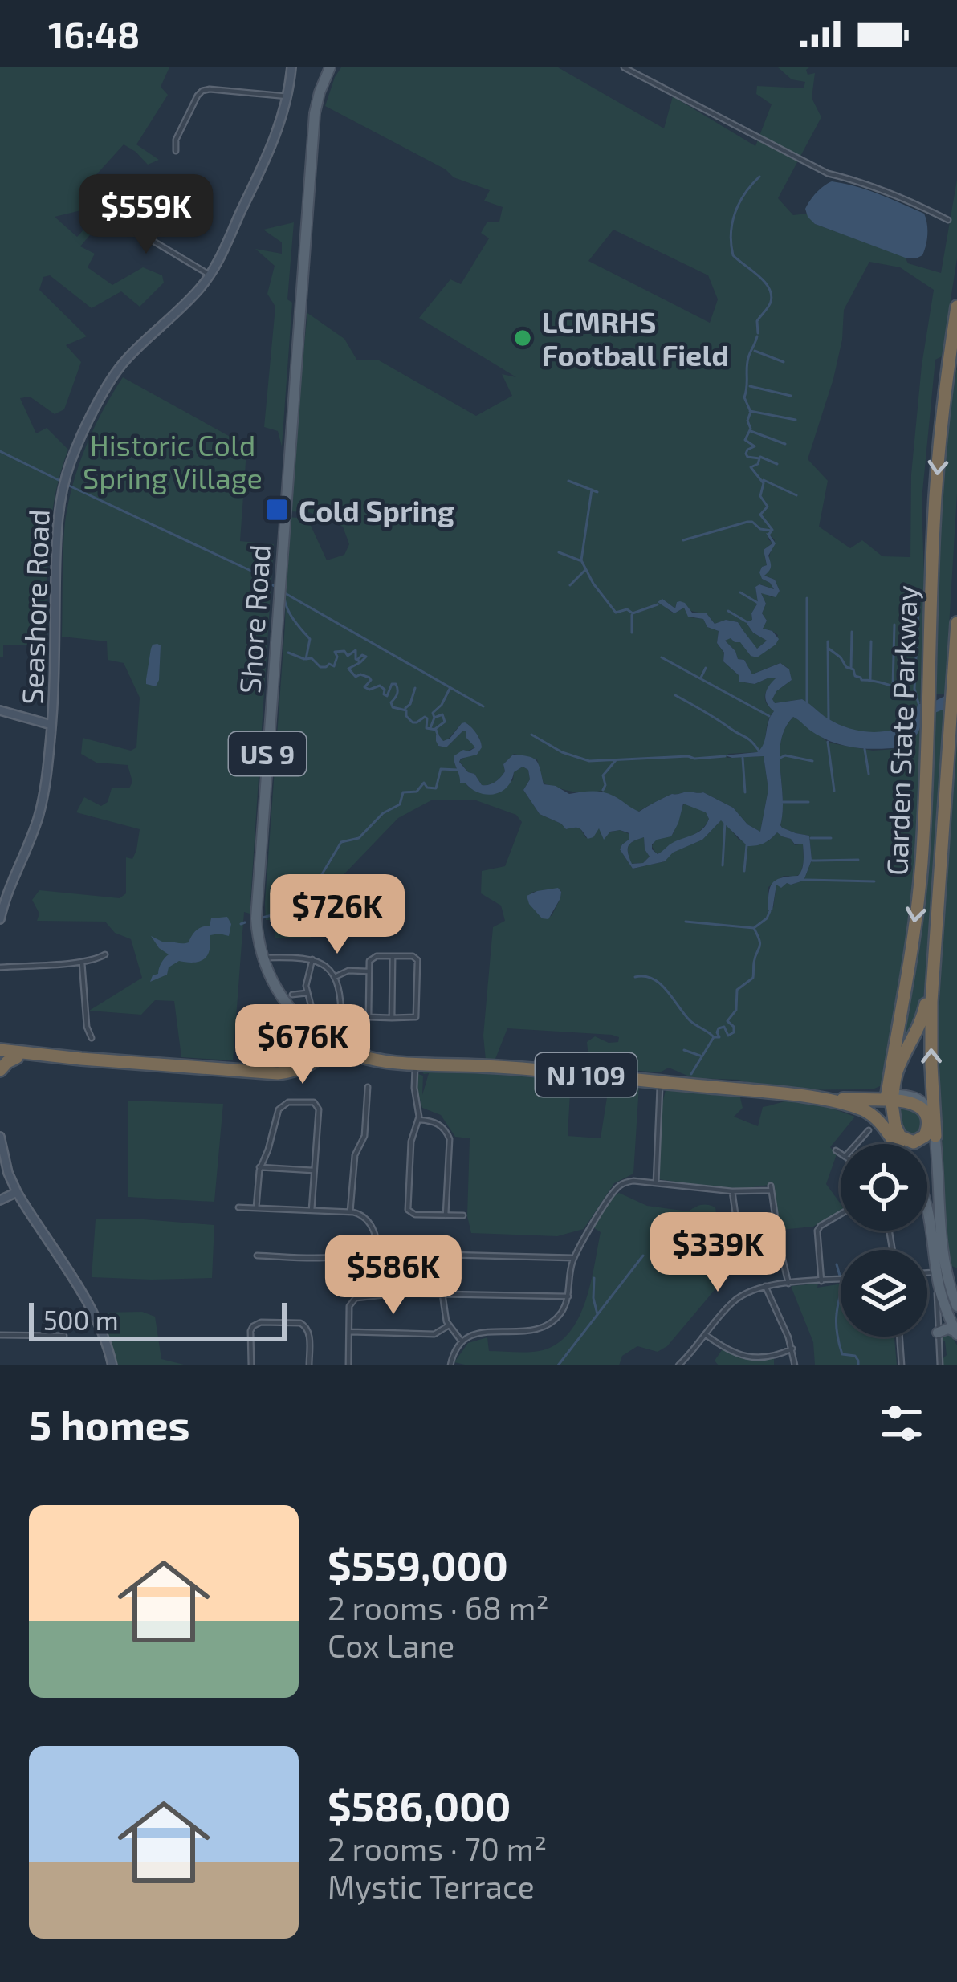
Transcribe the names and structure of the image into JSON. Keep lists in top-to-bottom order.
{
  "streets": {
    "highway": ["Shore Road", "Garden State Parkway", "NJ 109"],
    "main road": ["US 9"],
    "street": ["Seashore Road"]
  },
  "crossings": [
    ["Shore Road", "Garden State Parkway"],
    ["Shore Road", "NJ 109"],
    ["Garden State Parkway", "NJ 109"]
  ],
  "parks": ["Historic Cold Spring Village"],
  "places": {
    "other": ["LCMRHS Football Field"],
    "transit": ["Cold Spring"]
  },
  "scale_bar": "500 m",
  "page": {
    "status": "16:48",
    "price": [
      "$559K",
      "$726K",
      "$676K",
      "$339K",
      "$586K"
    ],
    "scale": "500 m",
    "heading": "5 homes",
    "list": [
      {
        "name": "$559,000",
        "note": "2 rooms · 68 m² · Cox Lane"
      },
      {
        "name": "$586,000",
        "note": "2 rooms · 70 m² · Mystic Terrace"
      }
    ]
  }
}
